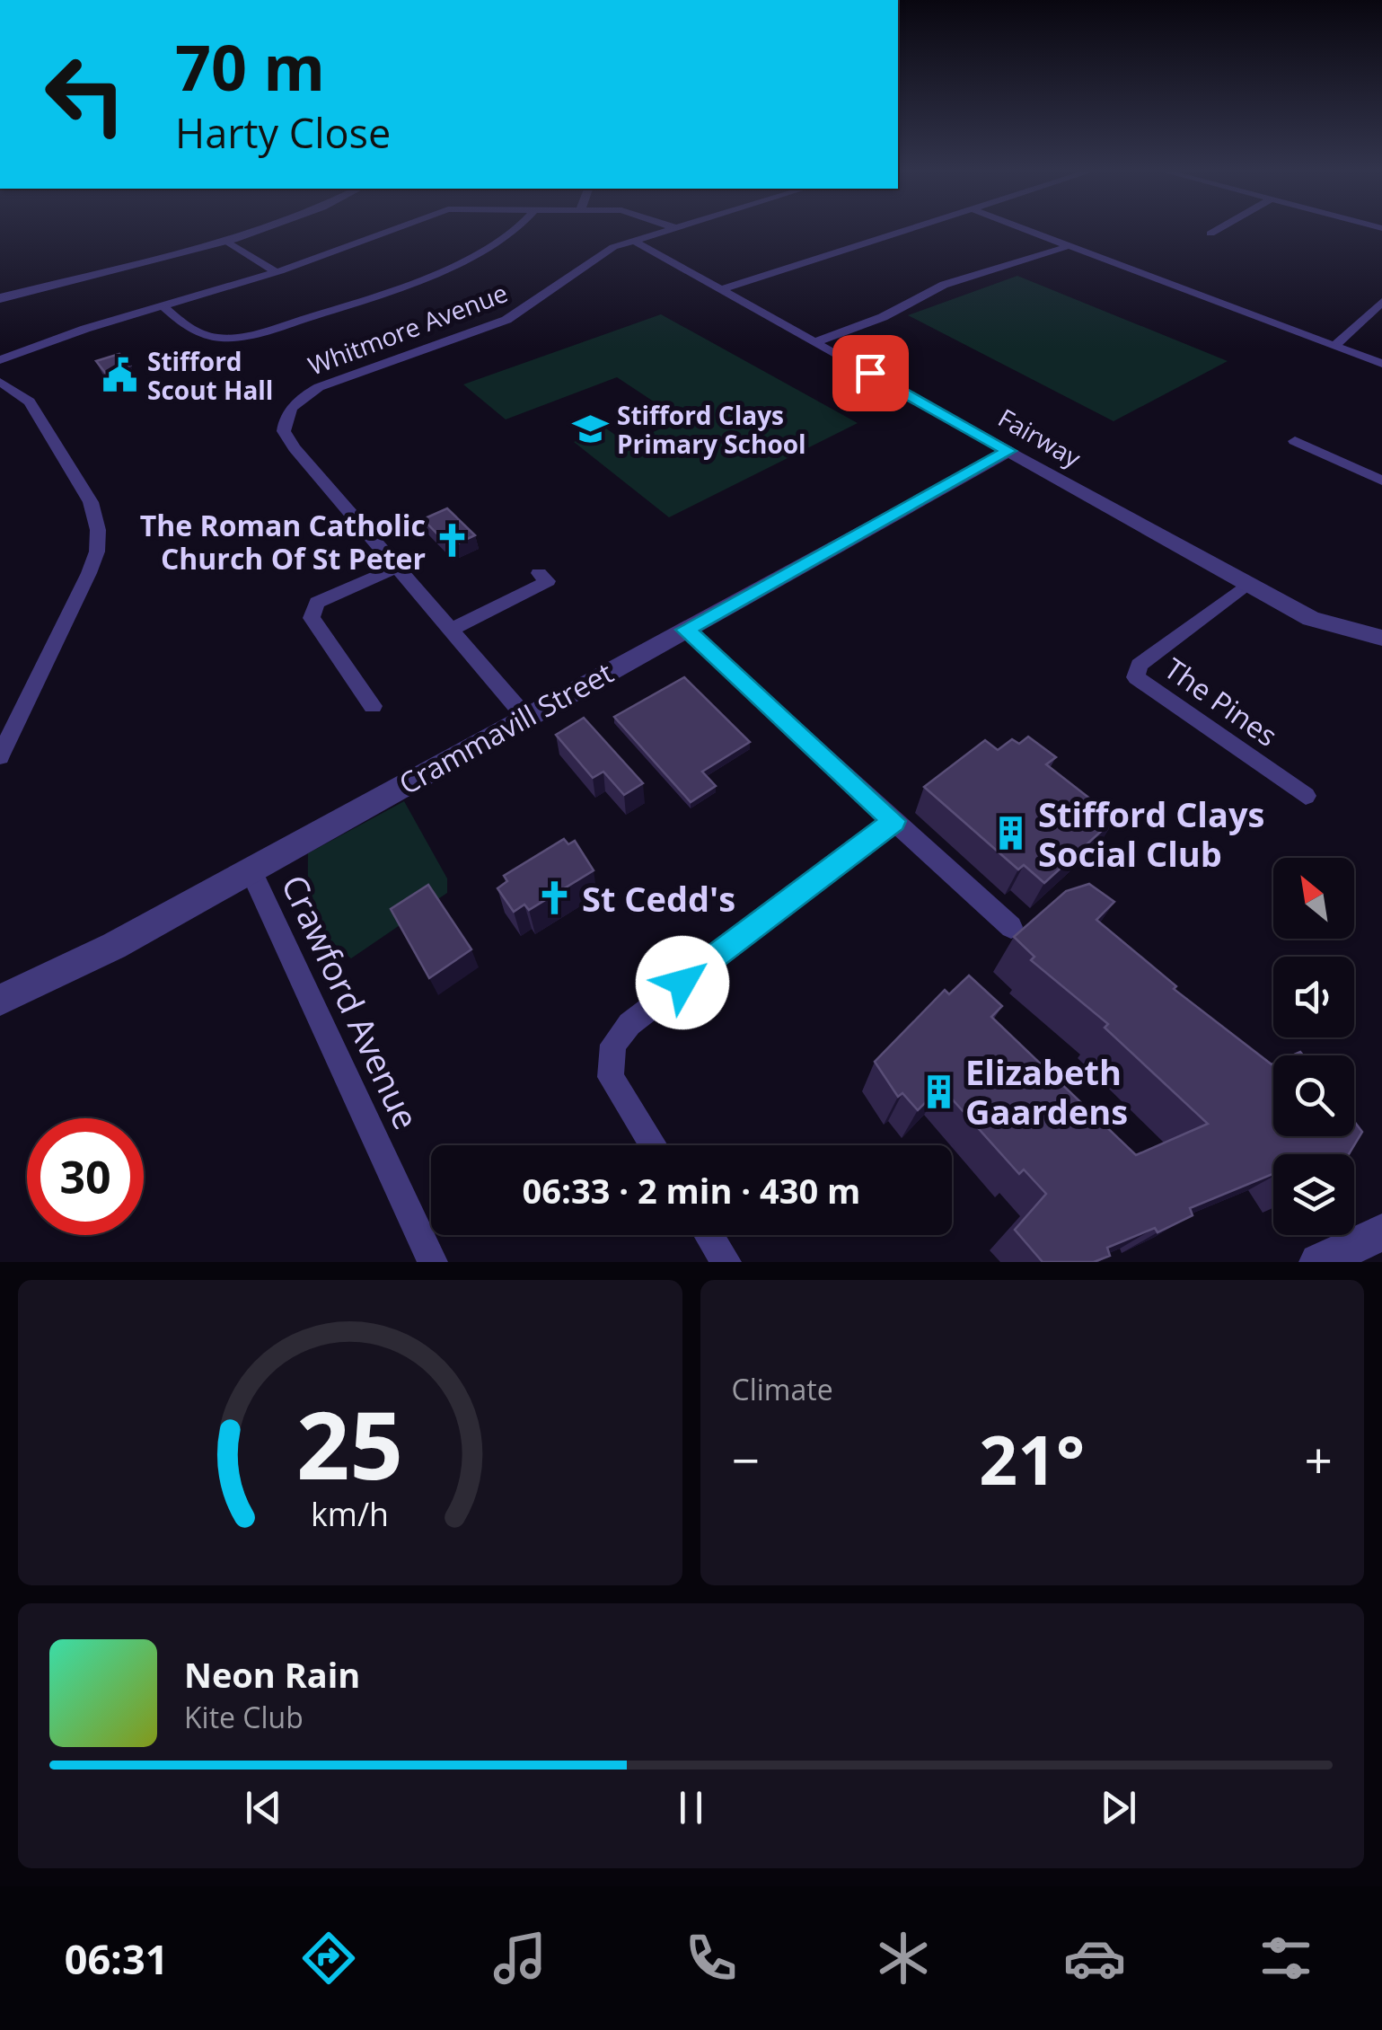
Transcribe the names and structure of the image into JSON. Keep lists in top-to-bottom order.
{
  "streets": {
    "street": [
      "Whitmore Avenue",
      "Fairway",
      "The Pines",
      "Crammavill Street",
      "Crawford Avenue"
    ]
  },
  "crossings": [
    ["Whitmore Avenue", "Fairway"],
    ["Whitmore Avenue", "Crammavill Street"],
    ["Fairway", "The Pines"],
    ["Fairway", "Crammavill Street"],
    ["Crammavill Street", "Crawford Avenue"]
  ],
  "places": {
    "public building": ["Stifford Scout Hall"],
    "school or university": ["Stifford Clays Primary School"],
    "church": ["The Roman Catholic Church Of St Peter", "St Cedd's"],
    "building": ["Stifford Clays Social Club", "Elizabeth Gaardens"]
  },
  "north": "top left",
  "page": {
    "turn": ["70 m", "Harty Close"],
    "limit": "30",
    "trip": "06:33 · 2 min · 430 m",
    "tile": "Climate",
    "heat": ["−", "21°", "+"],
    "song": ["Neon Rain", "Kite Club"],
    "tabs": "06:31",
    "gauge": ["25", "km/h"]
  }
}
